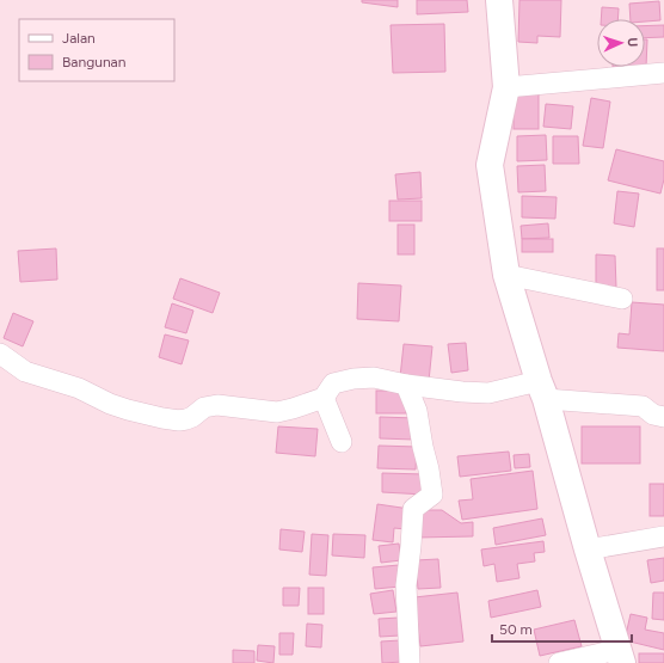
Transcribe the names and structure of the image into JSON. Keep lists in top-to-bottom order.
{
  "legend": ["Jalan", "Bangunan"],
  "scale_bar": "50 m",
  "north": "right"
}
